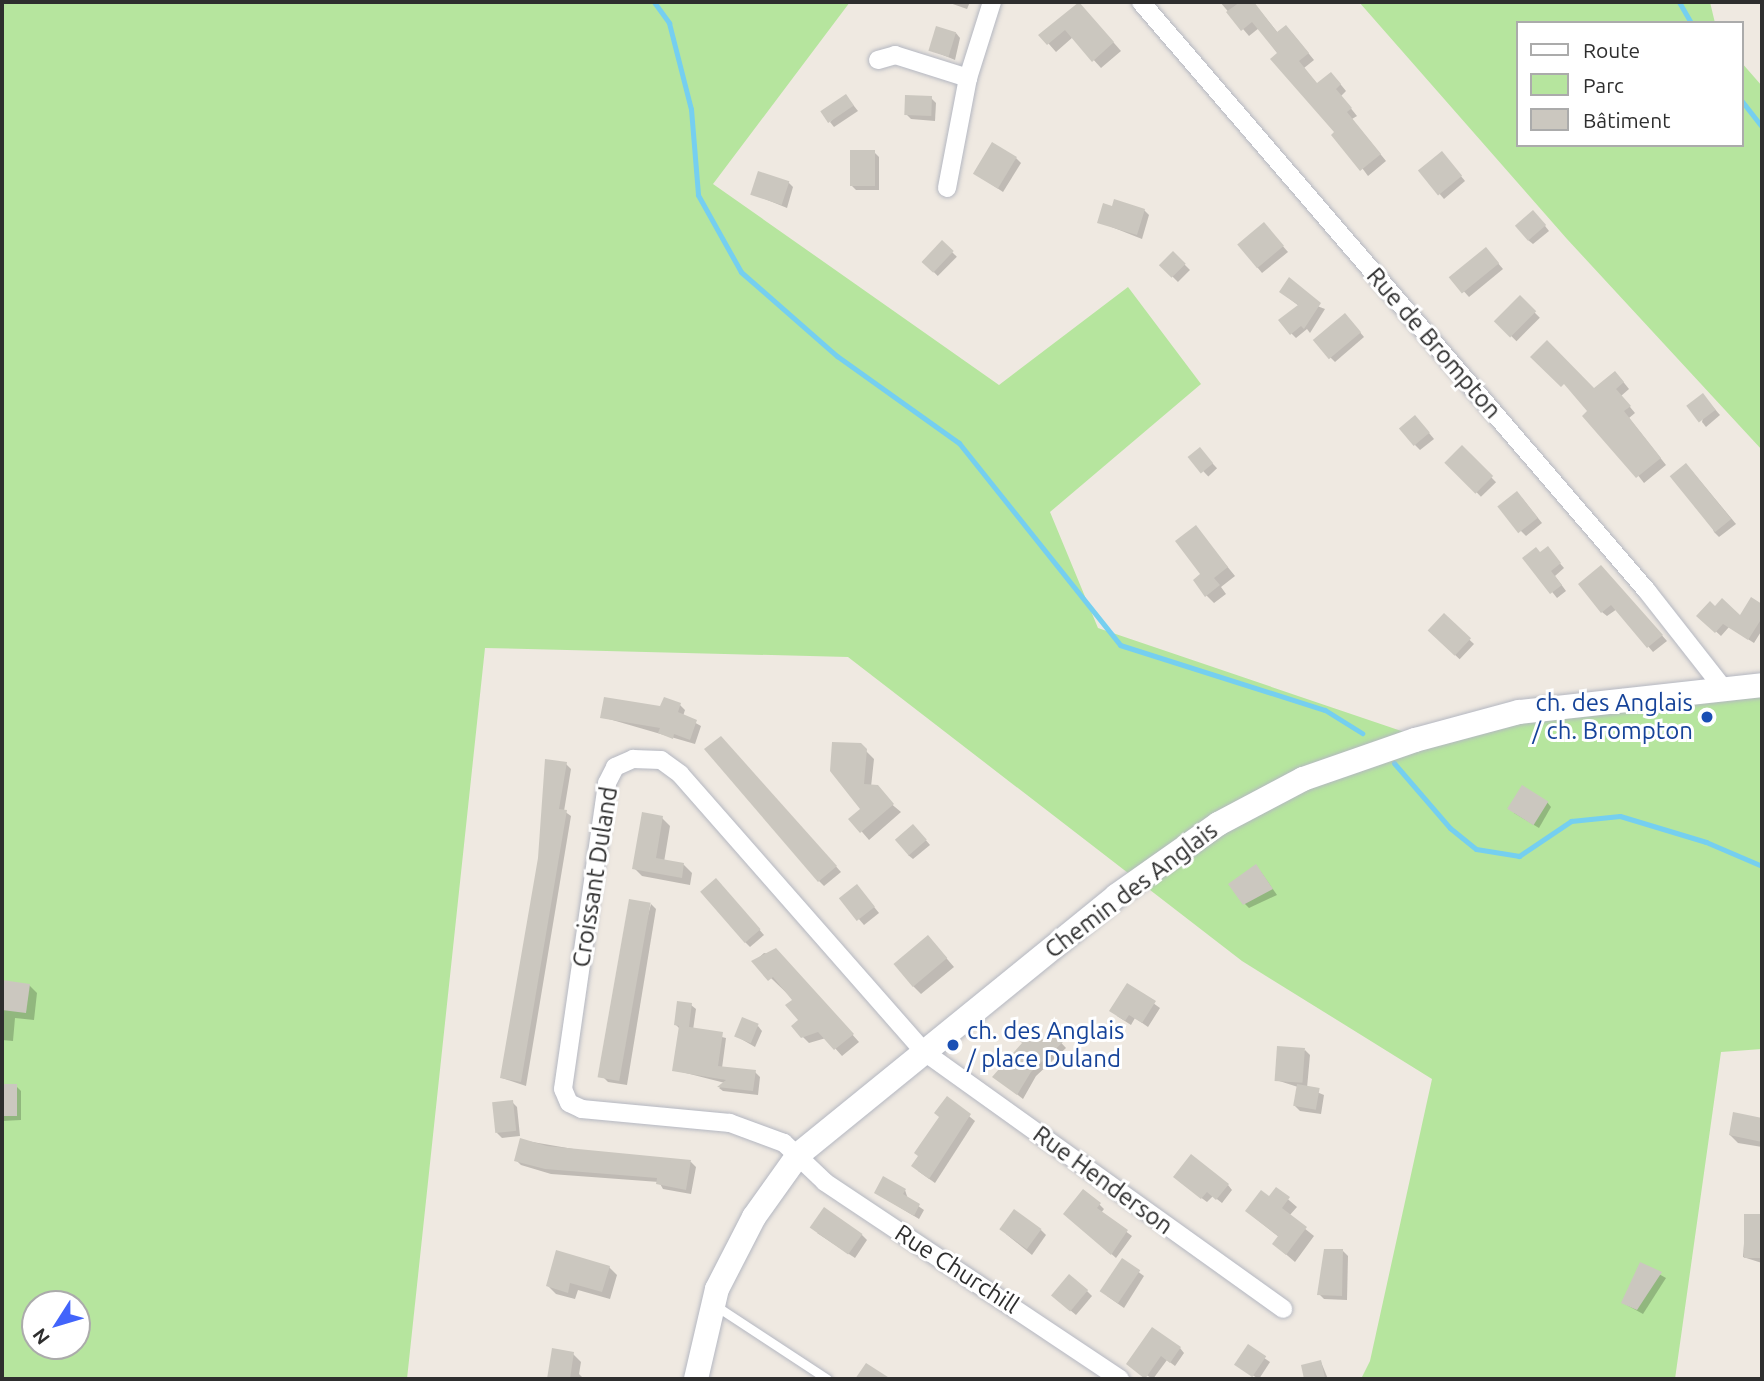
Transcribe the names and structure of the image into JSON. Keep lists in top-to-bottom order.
{
  "streets": {
    "street": [
      "Rue de Brompton",
      "Croissant Duland",
      "Chemin des Anglais",
      "Rue Henderson",
      "Rue Churchill"
    ]
  },
  "crossings": [
    ["Rue de Brompton", "Chemin des Anglais"],
    ["Croissant Duland", "Chemin des Anglais"],
    ["Croissant Duland", "Rue Henderson"],
    ["Croissant Duland", "Rue Churchill"],
    ["Chemin des Anglais", "Rue Henderson"],
    ["Chemin des Anglais", "Rue Churchill"]
  ],
  "places": ["ch. des Anglais / ch. Brompton", "ch. des Anglais / place Duland"],
  "legend": ["Route", "Parc", "Bâtiment"],
  "north": "bottom left"
}
